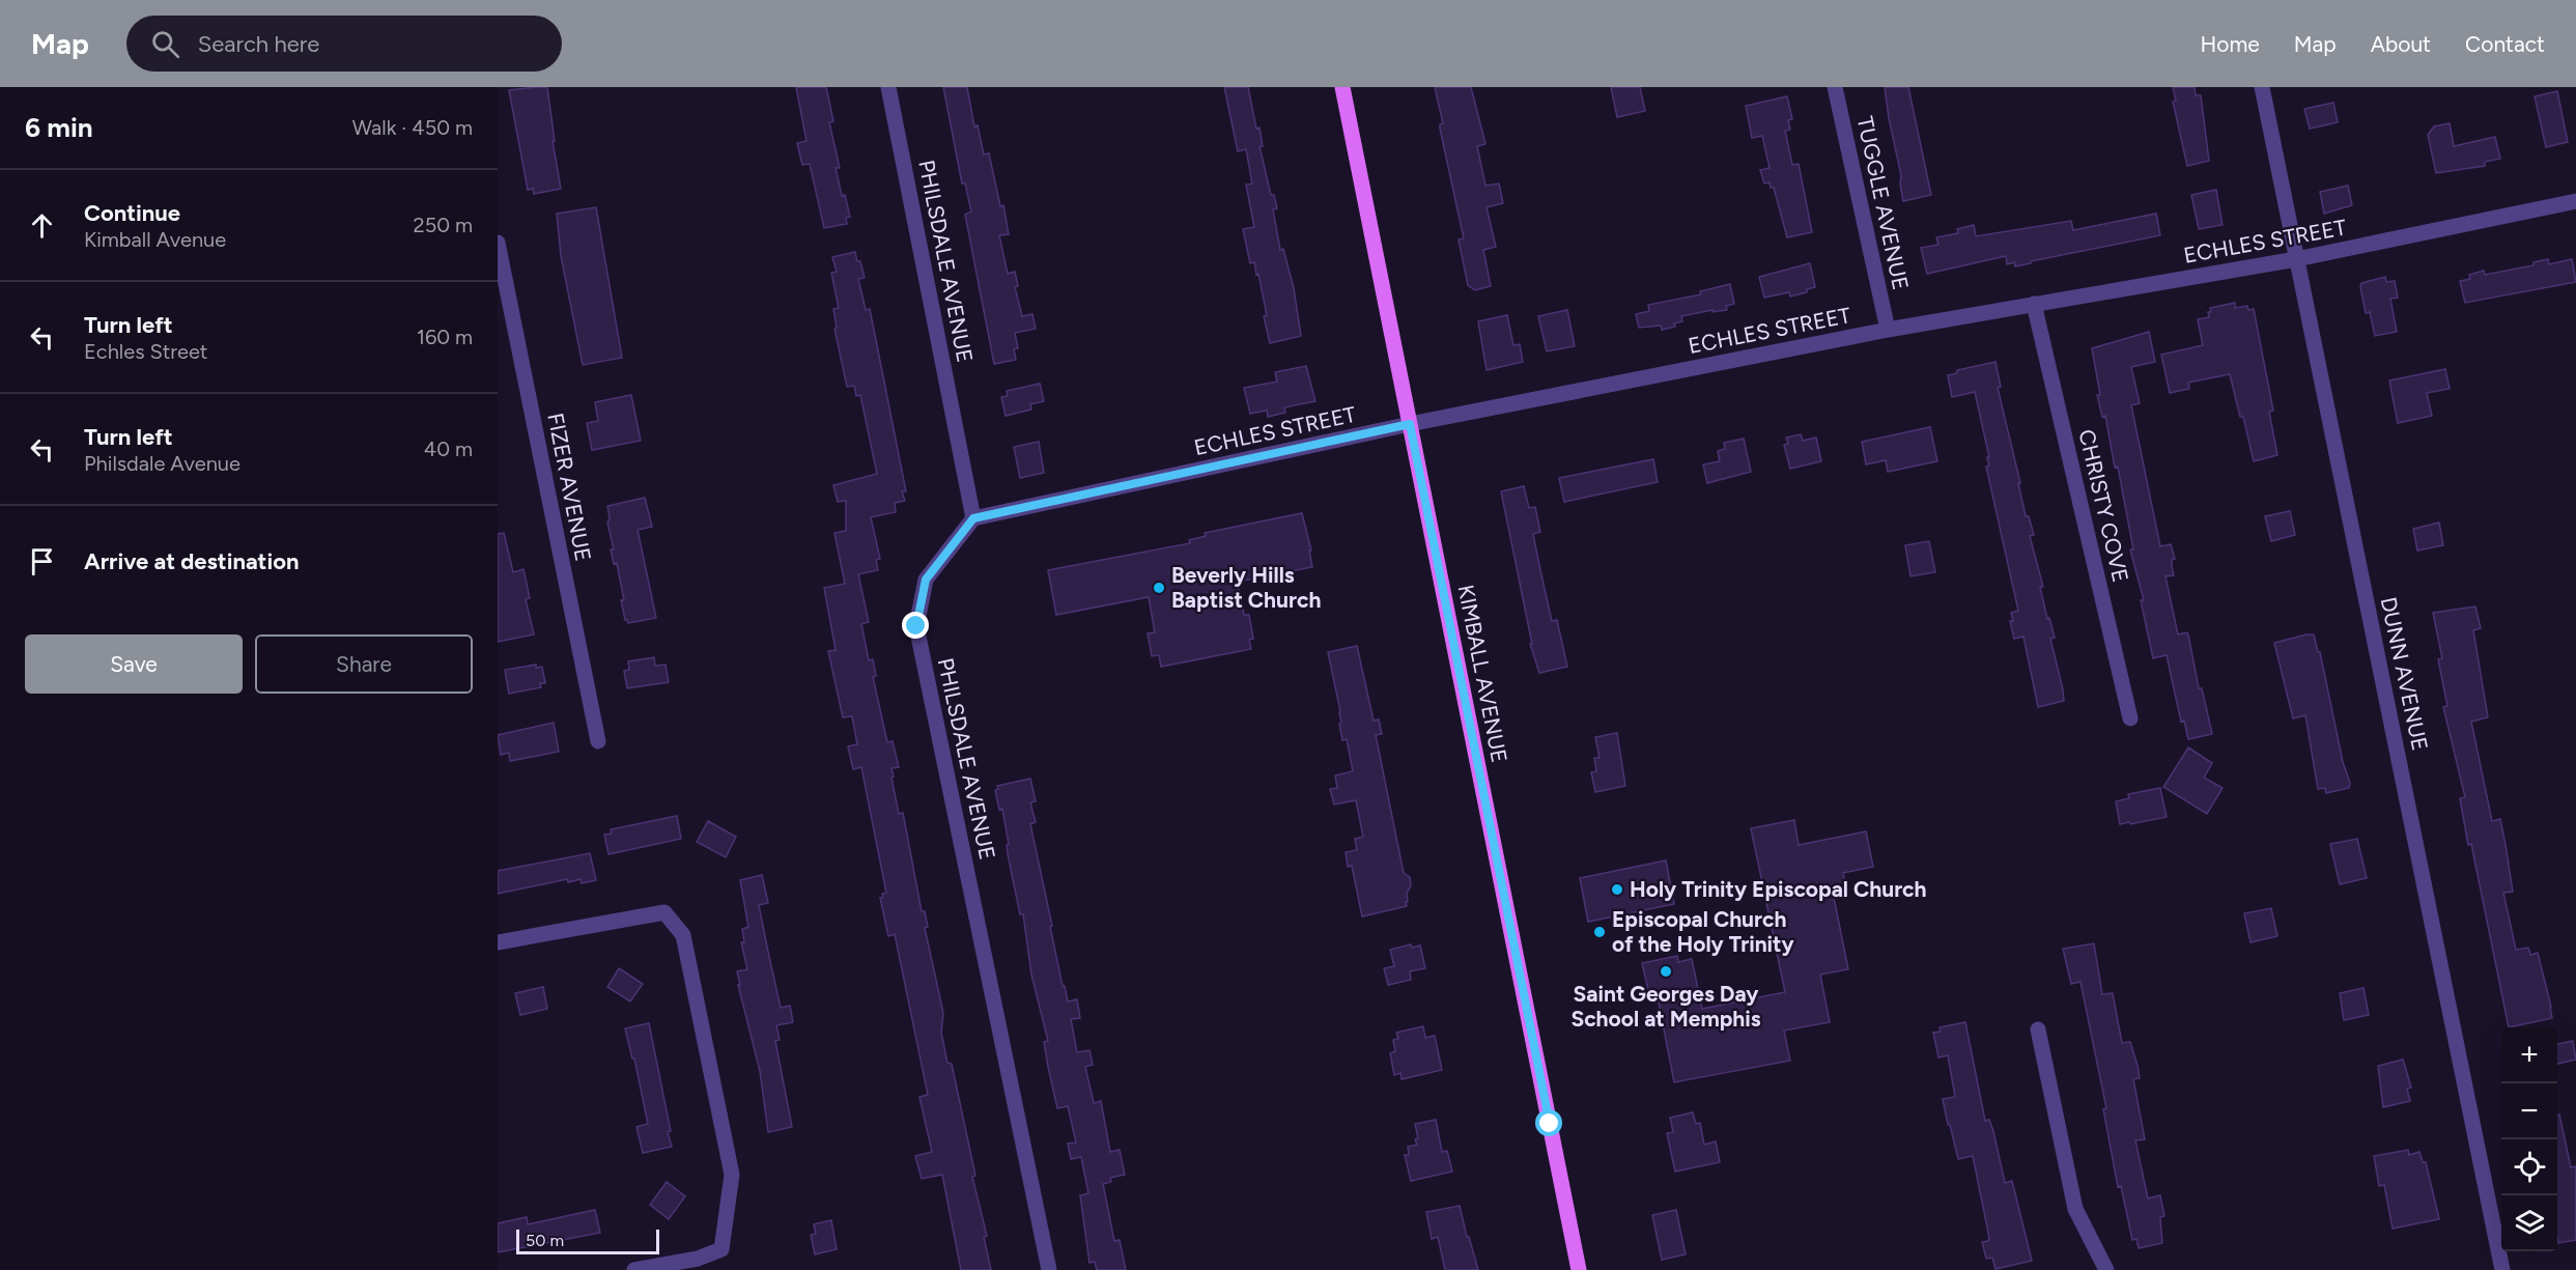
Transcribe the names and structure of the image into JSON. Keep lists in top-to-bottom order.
{
  "streets": {
    "main road": ["KIMBALL AVENUE"],
    "street": [
      "TUGGLE AVENUE",
      "ECHLES STREET",
      "PHILSDALE AVENUE",
      "FIZER AVENUE",
      "CHRISTY COVE",
      "DUNN AVENUE"
    ]
  },
  "crossings": [
    ["TUGGLE AVENUE", "ECHLES STREET"],
    ["ECHLES STREET", "PHILSDALE AVENUE"],
    ["ECHLES STREET", "CHRISTY COVE"],
    ["ECHLES STREET", "KIMBALL AVENUE"],
    ["ECHLES STREET", "DUNN AVENUE"]
  ],
  "places": [
    "Beverly Hills Baptist Church",
    "Holy Trinity Episcopal Church",
    "Episcopal Church of the Holy Trinity",
    "Saint Georges Day School at Memphis"
  ],
  "scale_bar": "50 m",
  "page": {
    "header": "Map",
    "search": "Search here",
    "nav": [
      "Home",
      "Map",
      "About",
      "Contact"
    ],
    "heading": ["6 min", "Walk · 450 m"],
    "list": [
      ["Continue", "Kimball Avenue", "250 m"],
      ["Turn left", "Echles Street", "160 m"],
      ["Turn left", "Philsdale Avenue", "40 m"],
      "Arrive at destination"
    ],
    "buttons": ["Save", "Share"],
    "map_buttons": ["+", "−"],
    "scale": "50 m"
  }
}
